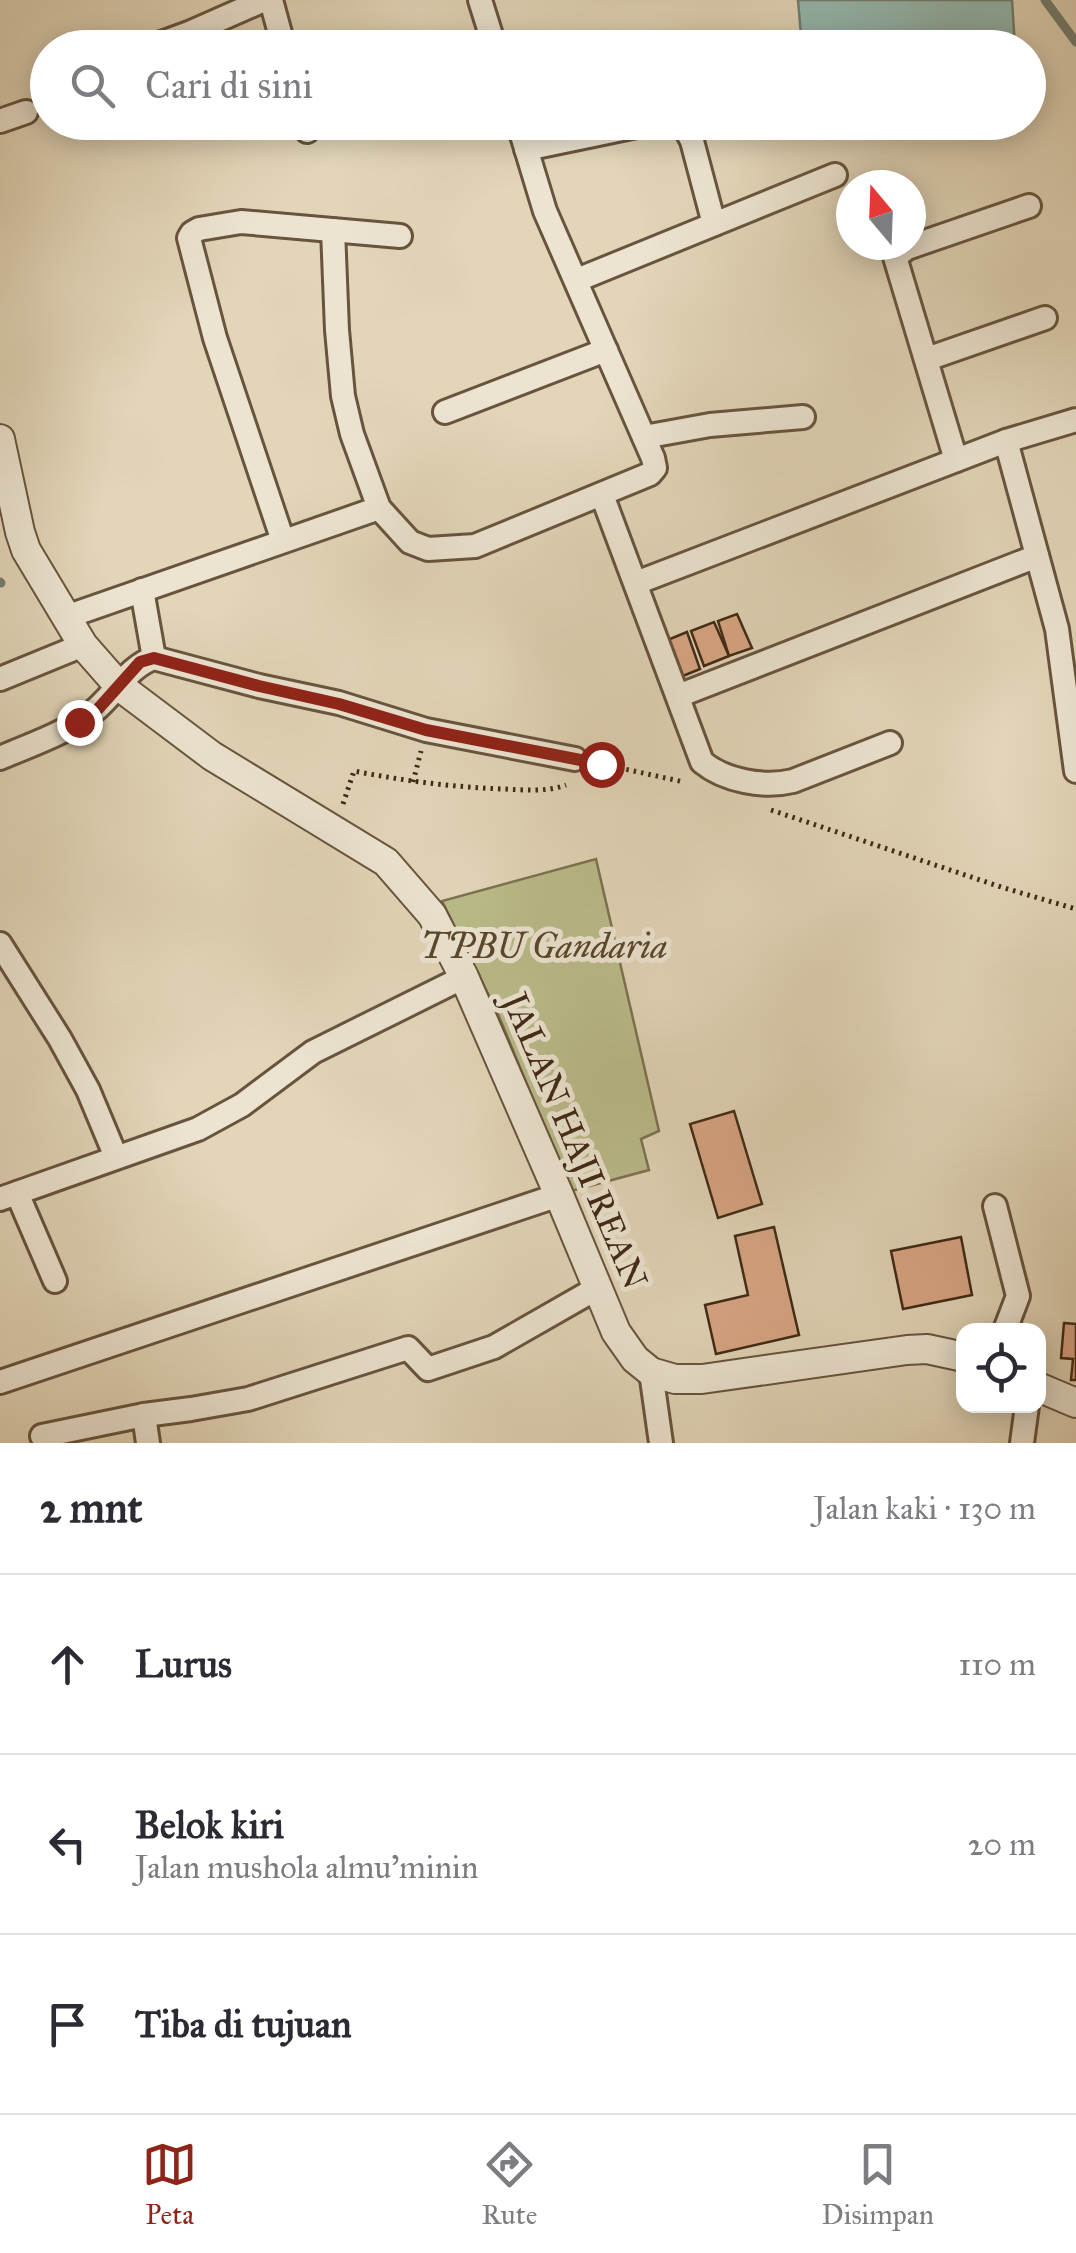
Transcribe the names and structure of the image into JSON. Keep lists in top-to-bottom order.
{
  "streets": {
    "street": ["JALAN HAJI REAN"]
  },
  "parks": ["TPBU Gandaria"],
  "north": "top",
  "page": {
    "search": "Cari di sini",
    "heading": ["2 mnt", "Jalan kaki · 130 m"],
    "list": [
      ["Lurus", "110 m"],
      ["Belok kiri", "Jalan mushola almu'minin", "20 m"],
      "Tiba di tujuan"
    ],
    "nav": ["Peta", "Rute", "Disimpan"]
  }
}
